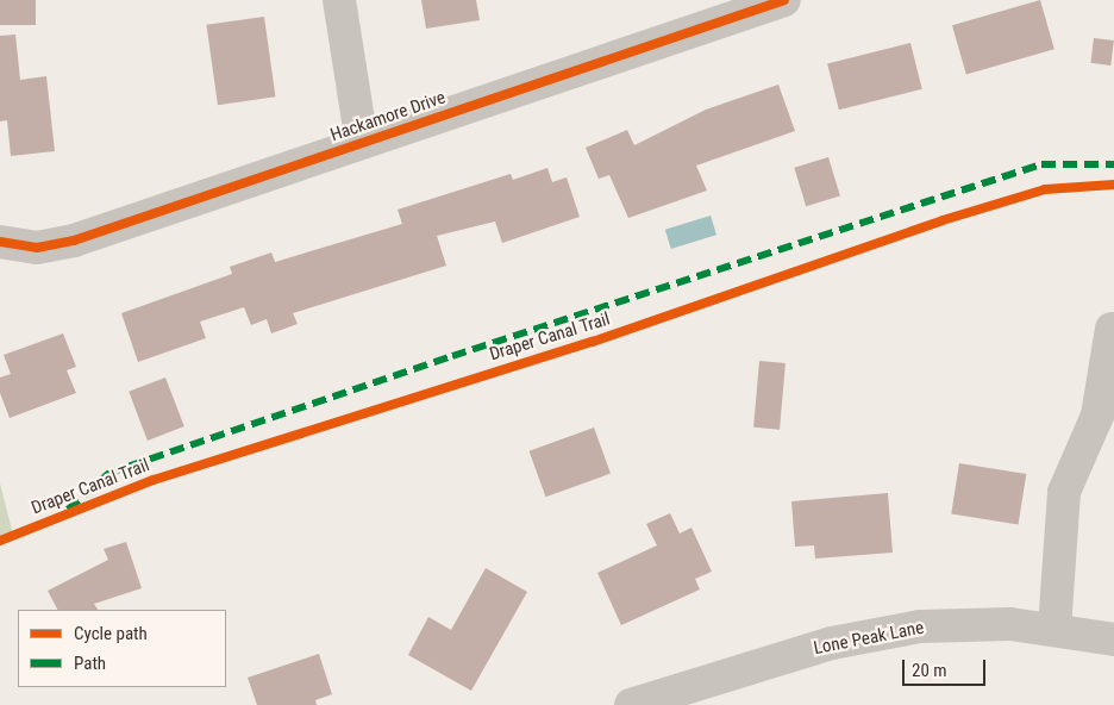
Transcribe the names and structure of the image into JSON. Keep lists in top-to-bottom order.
{
  "streets": {
    "street": ["Hackamore Drive", "Lone Peak Lane"],
    "cycle path": ["Draper Canal Trail"]
  },
  "legend": ["Cycle path", "Path"],
  "scale_bar": "20 m"
}
